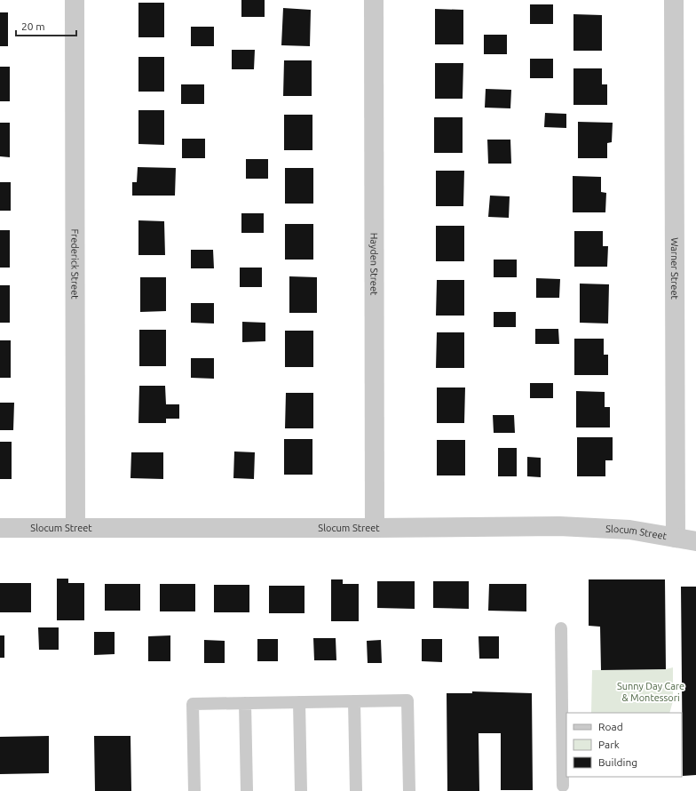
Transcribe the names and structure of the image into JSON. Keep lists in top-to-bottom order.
{
  "streets": {
    "street": [
      "Frederick Street",
      "Hayden Street",
      "Warner Street",
      "Slocum Street"
    ]
  },
  "crossings": [
    ["Frederick Street", "Slocum Street"],
    ["Hayden Street", "Slocum Street"],
    ["Warner Street", "Slocum Street"]
  ],
  "parks": ["Sunny Day Care & Montessori"],
  "legend": ["Road", "Park", "Building"],
  "scale_bar": "20 m"
}
